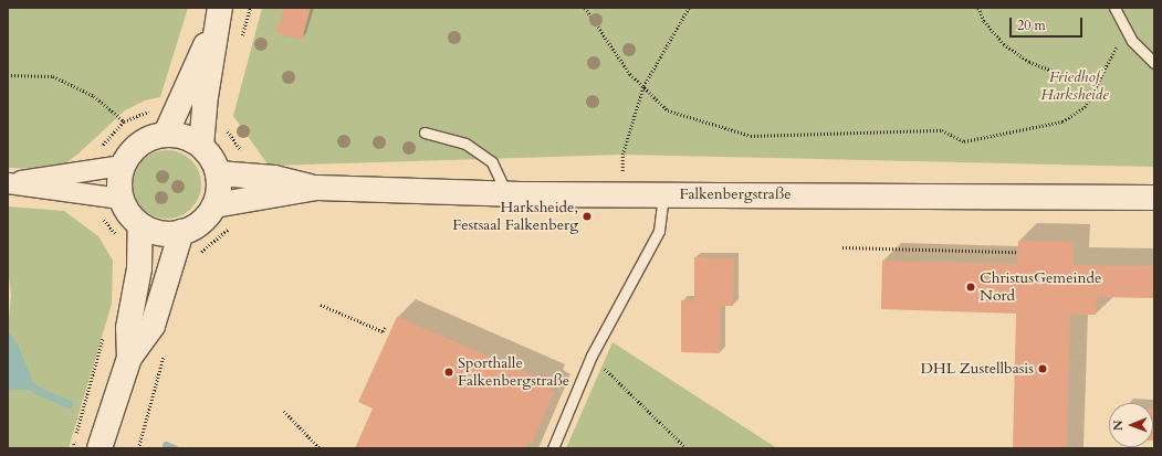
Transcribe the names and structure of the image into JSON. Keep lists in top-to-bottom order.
{
  "streets": {
    "street": ["Falkenbergstraße"]
  },
  "parks": ["Friedhof Harksheide"],
  "places": [
    "Harksheide, Festsaal Falkenberg",
    "ChristusGemeinde Nord",
    "DHL Zustellbasis",
    "Sporthalle Falkenbergstraße"
  ],
  "scale_bar": "20 m",
  "north": "left"
}
